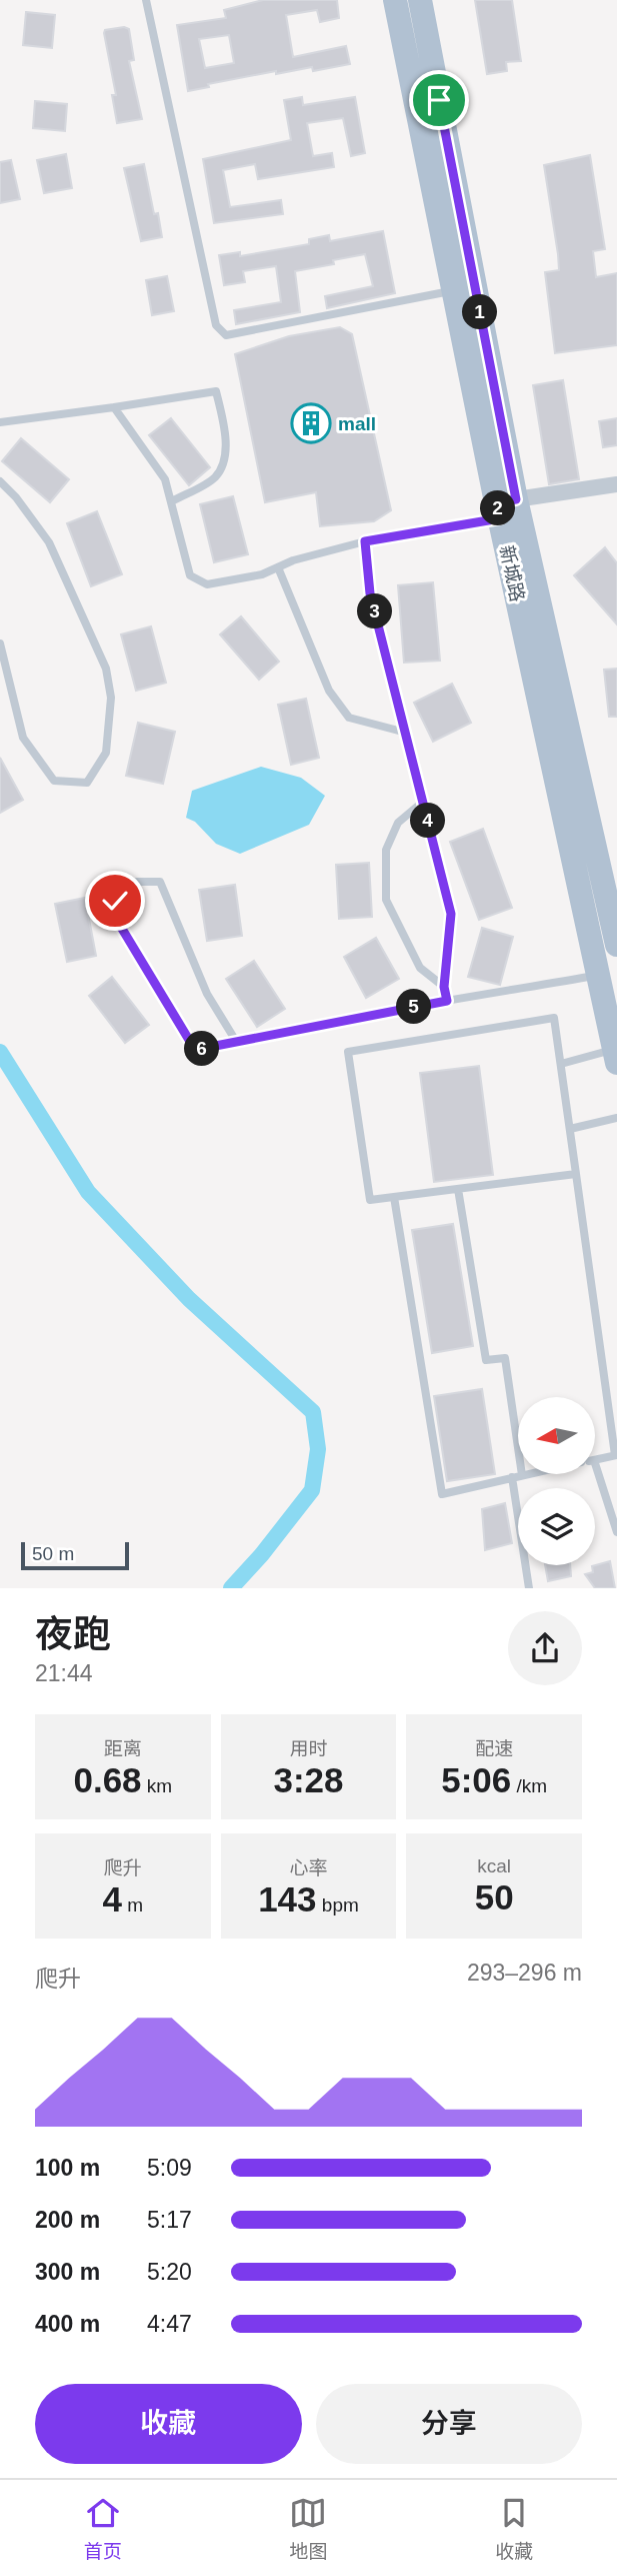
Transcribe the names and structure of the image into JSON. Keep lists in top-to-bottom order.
{
  "streets": {
    "main road": ["新城路"]
  },
  "places": {
    "building": ["mall"]
  },
  "scale_bar": "50 m",
  "north": "left",
  "page": {
    "pins": [
      "1",
      "2",
      "3",
      "4",
      "5",
      "6"
    ],
    "scale": "50 m",
    "heading": ["夜跑", "21:44"],
    "stats": [
      ["距离", "0.68 km"],
      ["用时", "3:28"],
      ["配速", "5:06 /km"],
      ["爬升", "4 m"],
      ["心率", "143 bpm"],
      ["kcal", "50"]
    ],
    "chart": ["爬升", "293–296 m"],
    "list": [
      {
        "name": "100 m",
        "note": "5:09"
      },
      {
        "name": "200 m",
        "note": "5:17"
      },
      {
        "name": "300 m",
        "note": "5:20"
      },
      {
        "name": "400 m",
        "note": "4:47"
      }
    ],
    "buttons": ["收藏", "分享"],
    "tabs": ["首页", "地图", "收藏"]
  }
}
